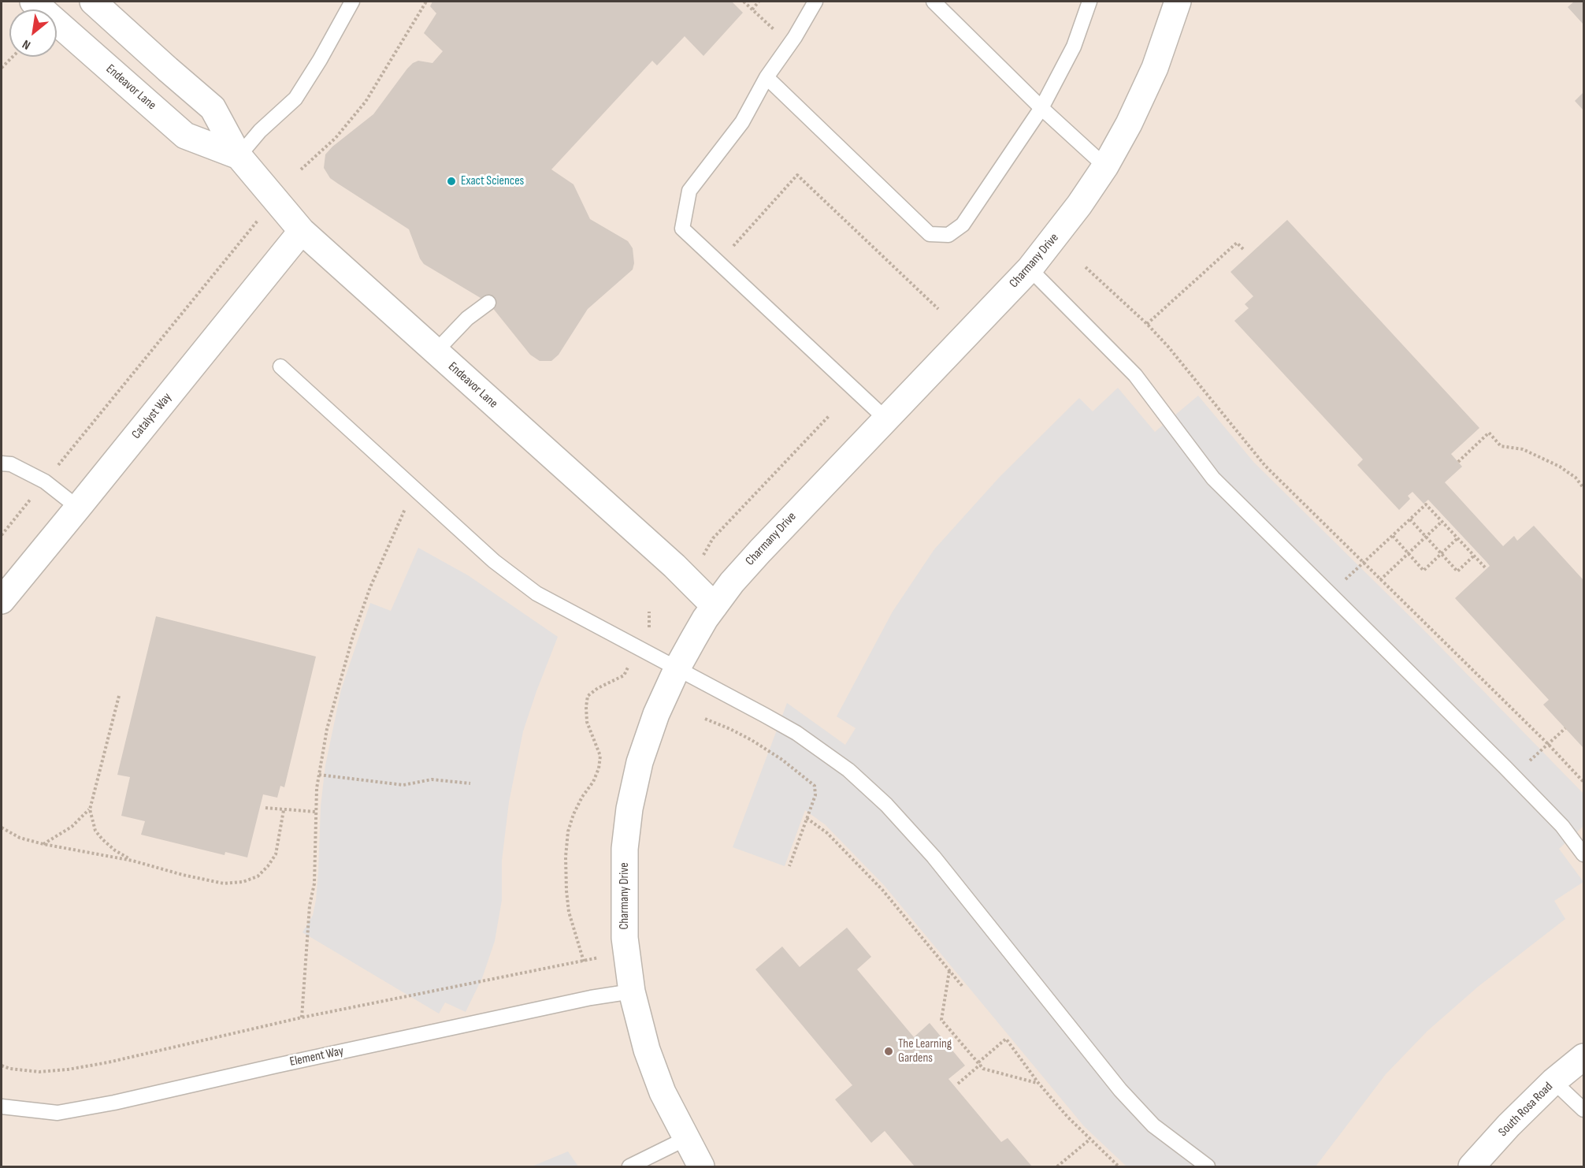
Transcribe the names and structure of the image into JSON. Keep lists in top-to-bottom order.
{
  "streets": {
    "street": [
      "Endeavor Lane",
      "Charmany Drive",
      "Catalyst Way",
      "South Rosa Road"
    ],
    "lane": ["Element Way"]
  },
  "crossings": [
    ["Endeavor Lane", "Charmany Drive"],
    ["Endeavor Lane", "Catalyst Way"],
    ["Charmany Drive", "Element Way"]
  ],
  "places": ["Exact Sciences", "The Learning Gardens"],
  "north": "bottom left"
}
